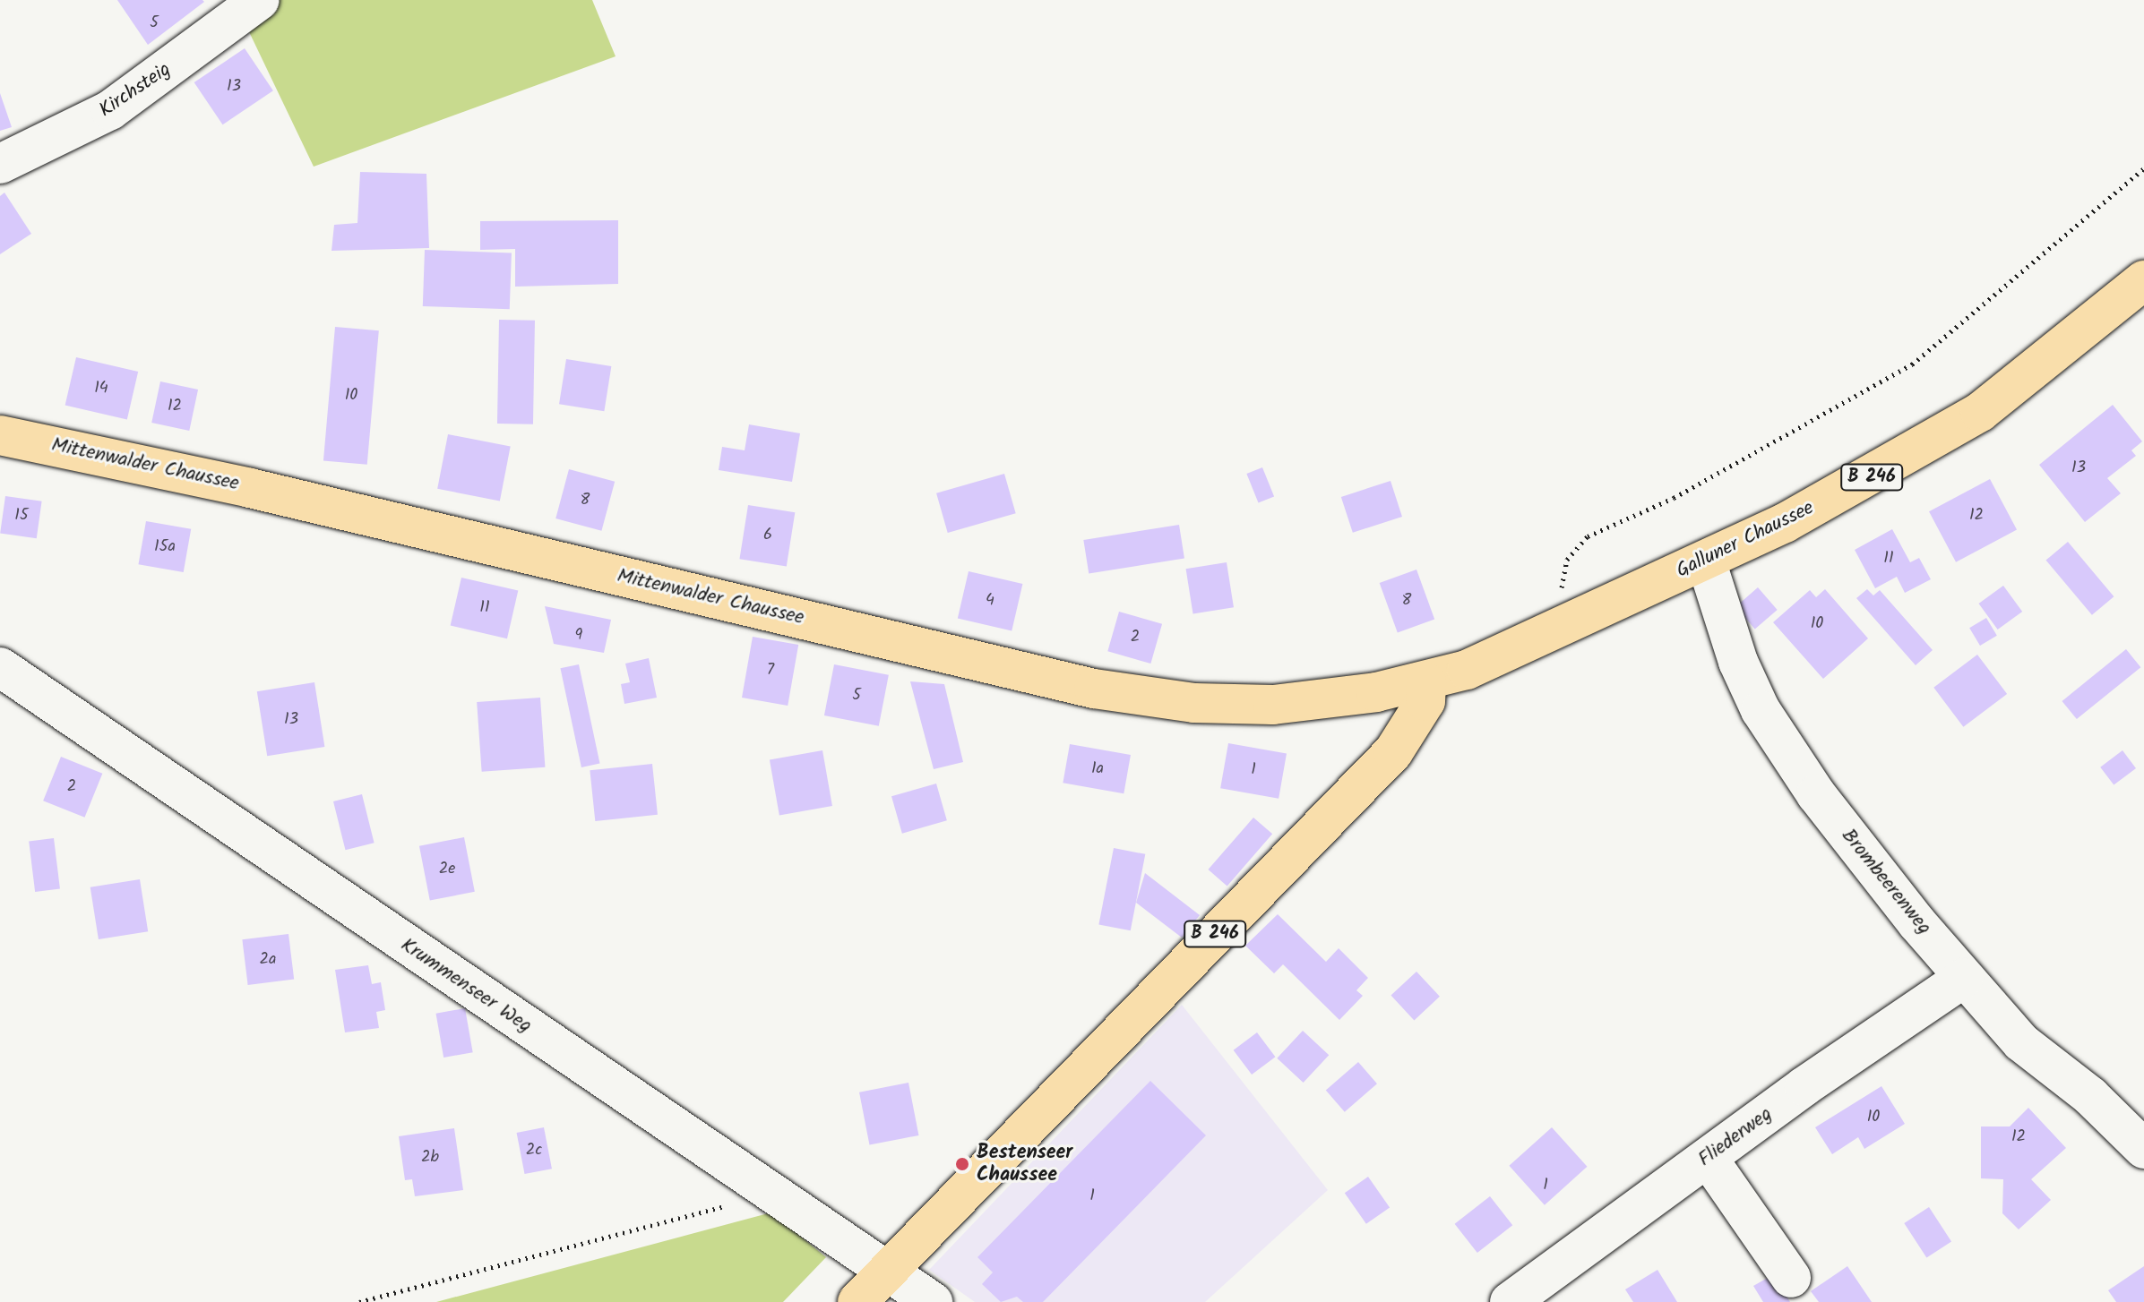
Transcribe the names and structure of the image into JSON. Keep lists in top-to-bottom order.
{
  "streets": {
    "main road": ["Mittenwalder Chaussee", "B 246", "Galluner Chaussee"],
    "street": [
      "Kirchsteig",
      "Brombeerenweg",
      "Krummenseer Weg",
      "Fliederweg"
    ]
  },
  "crossings": [
    ["Mittenwalder Chaussee", "B 246"],
    ["Mittenwalder Chaussee", "Galluner Chaussee"],
    ["B 246", "Galluner Chaussee"],
    ["B 246", "Krummenseer Weg"],
    ["Galluner Chaussee", "Brombeerenweg"],
    ["Brombeerenweg", "Fliederweg"]
  ],
  "places": ["Bestenseer Chaussee"],
  "house_numbers": [
    "5",
    "13",
    "14",
    "10",
    "12",
    "13",
    "8",
    "15",
    "12",
    "6",
    "15a",
    "11",
    "4",
    "8",
    "11",
    "10",
    "9",
    "2",
    "7",
    "5",
    "13",
    "1a",
    "1",
    "2",
    "2e",
    "2a",
    "10",
    "12",
    "2c",
    "2b",
    "1",
    "1"
  ]
}
